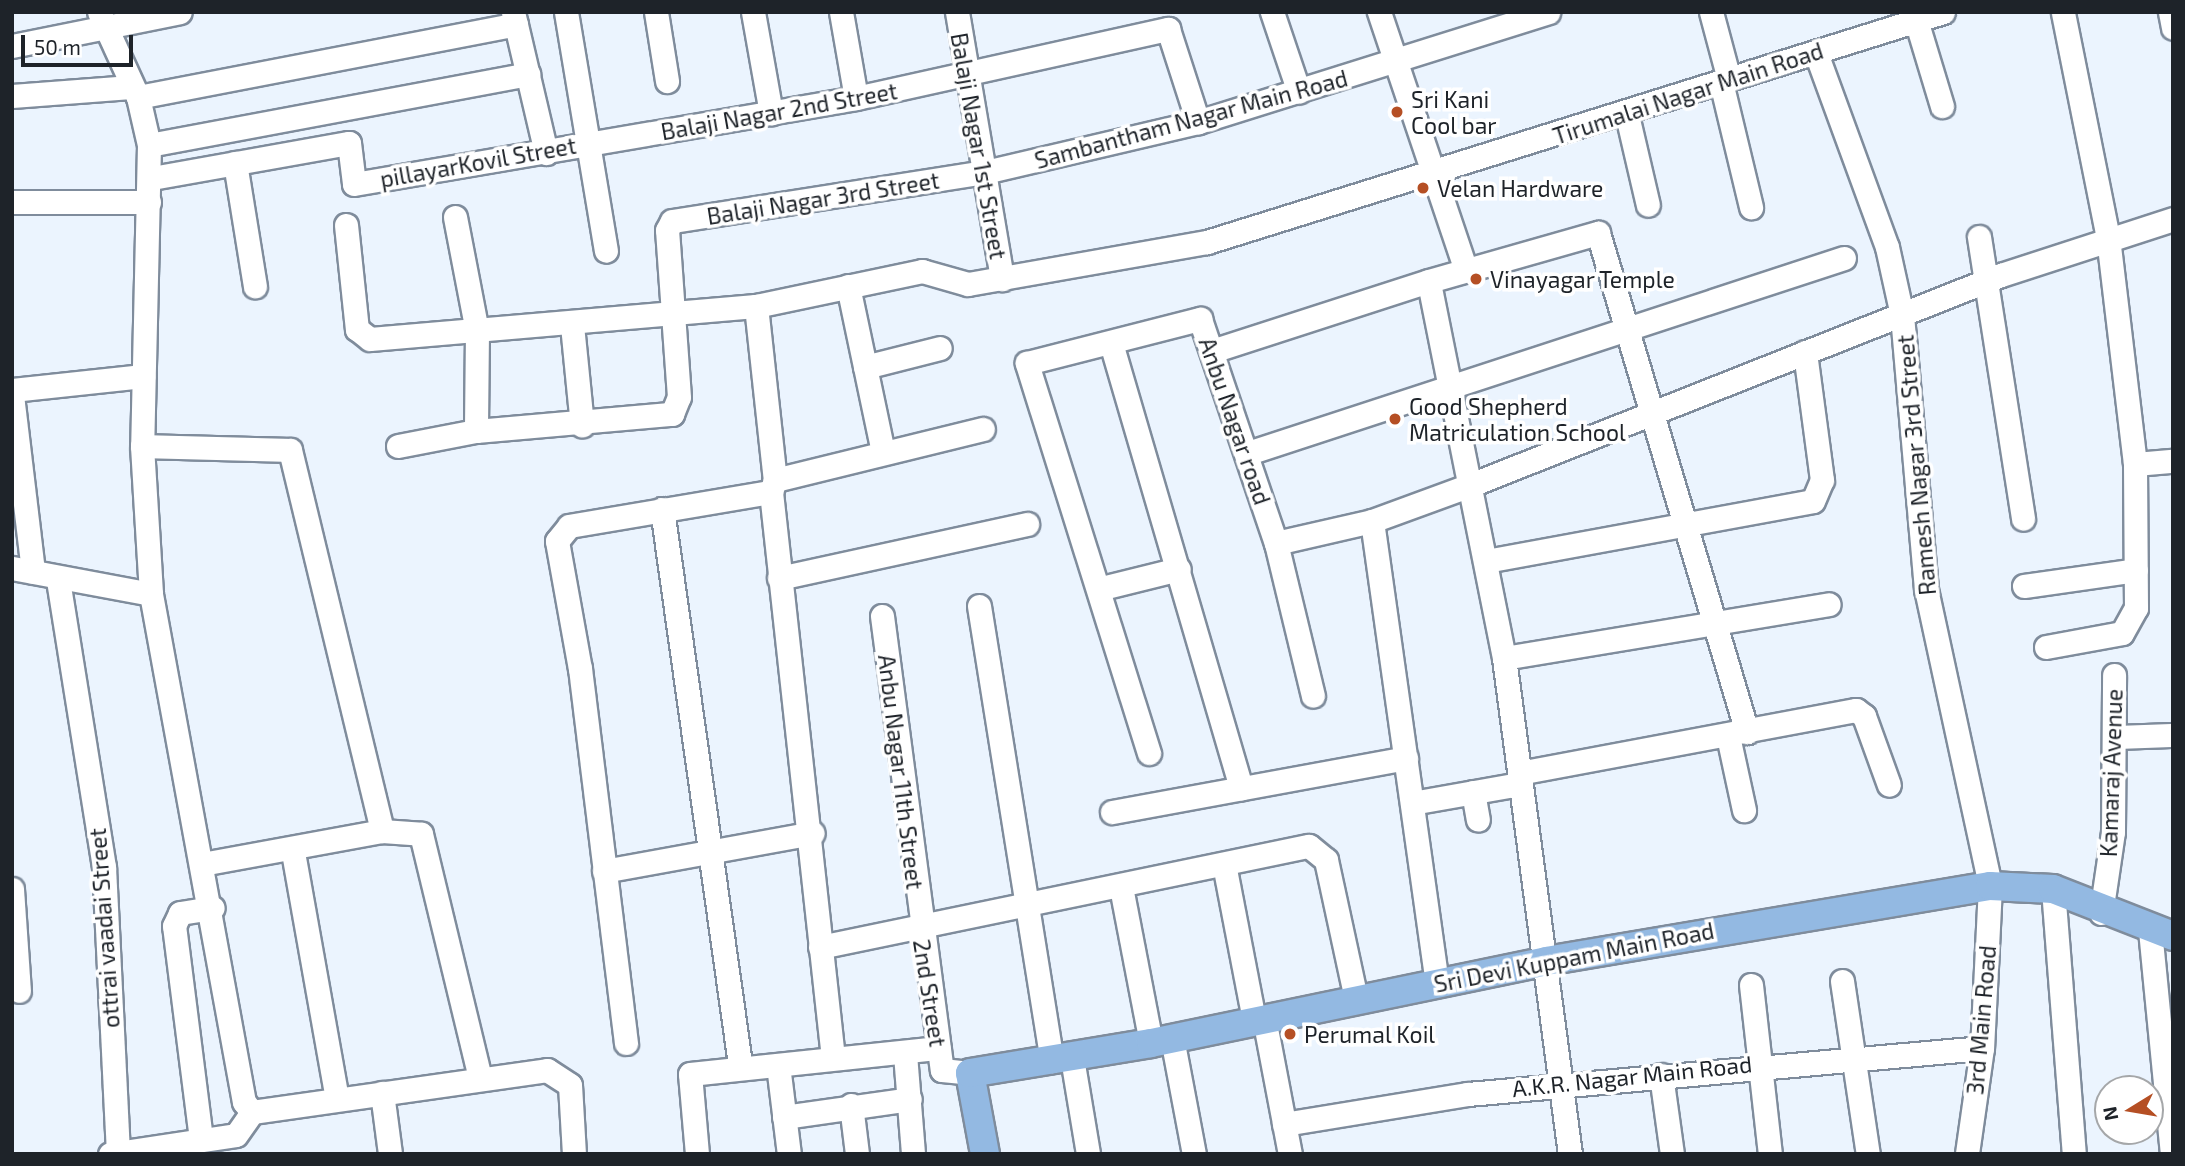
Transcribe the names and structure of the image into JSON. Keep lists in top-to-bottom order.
{
  "streets": {
    "main road": ["Sri Devi Kuppam Main Road"],
    "street": [
      "Tirumalai Nagar Main Road",
      "Balaji Nagar 2nd Street",
      "Sambantham Nagar Main Road",
      "Balaji Nagar 1st Street",
      "pillayarKovil Street",
      "Balaji Nagar 3rd Street",
      "Anbu Nagar road",
      "Ramesh Nagar 3rd Street",
      "Anbu Nagar 11th Street",
      "Kamaraj Avenue",
      "ottrai vaadai Street",
      "2nd Street",
      "3rd Main Road",
      "A.K.R. Nagar Main Road"
    ]
  },
  "crossings": [
    ["Tirumalai Nagar Main Road", "Balaji Nagar 1st Street"],
    ["Tirumalai Nagar Main Road", "Balaji Nagar 3rd Street"],
    ["Tirumalai Nagar Main Road", "Ramesh Nagar 3rd Street"],
    ["Balaji Nagar 2nd Street", "Sambantham Nagar Main Road"],
    ["Balaji Nagar 2nd Street", "Balaji Nagar 1st Street"],
    ["Balaji Nagar 2nd Street", "pillayarKovil Street"],
    ["Sambantham Nagar Main Road", "Balaji Nagar 1st Street"],
    ["Sambantham Nagar Main Road", "Balaji Nagar 3rd Street"],
    ["Balaji Nagar 1st Street", "Balaji Nagar 3rd Street"],
    ["Ramesh Nagar 3rd Street", "Sri Devi Kuppam Main Road"],
    ["Ramesh Nagar 3rd Street", "3rd Main Road"],
    ["Anbu Nagar 11th Street", "2nd Street"],
    ["Kamaraj Avenue", "Sri Devi Kuppam Main Road"],
    ["Sri Devi Kuppam Main Road", "2nd Street"],
    ["Sri Devi Kuppam Main Road", "3rd Main Road"],
    ["3rd Main Road", "A.K.R. Nagar Main Road"]
  ],
  "places": [
    "Sri Kani Cool bar",
    "Velan Hardware",
    "Vinayagar Temple",
    "Good Shepherd Matriculation School",
    "Perumal Koil"
  ],
  "scale_bar": "50 m",
  "north": "left"
}
